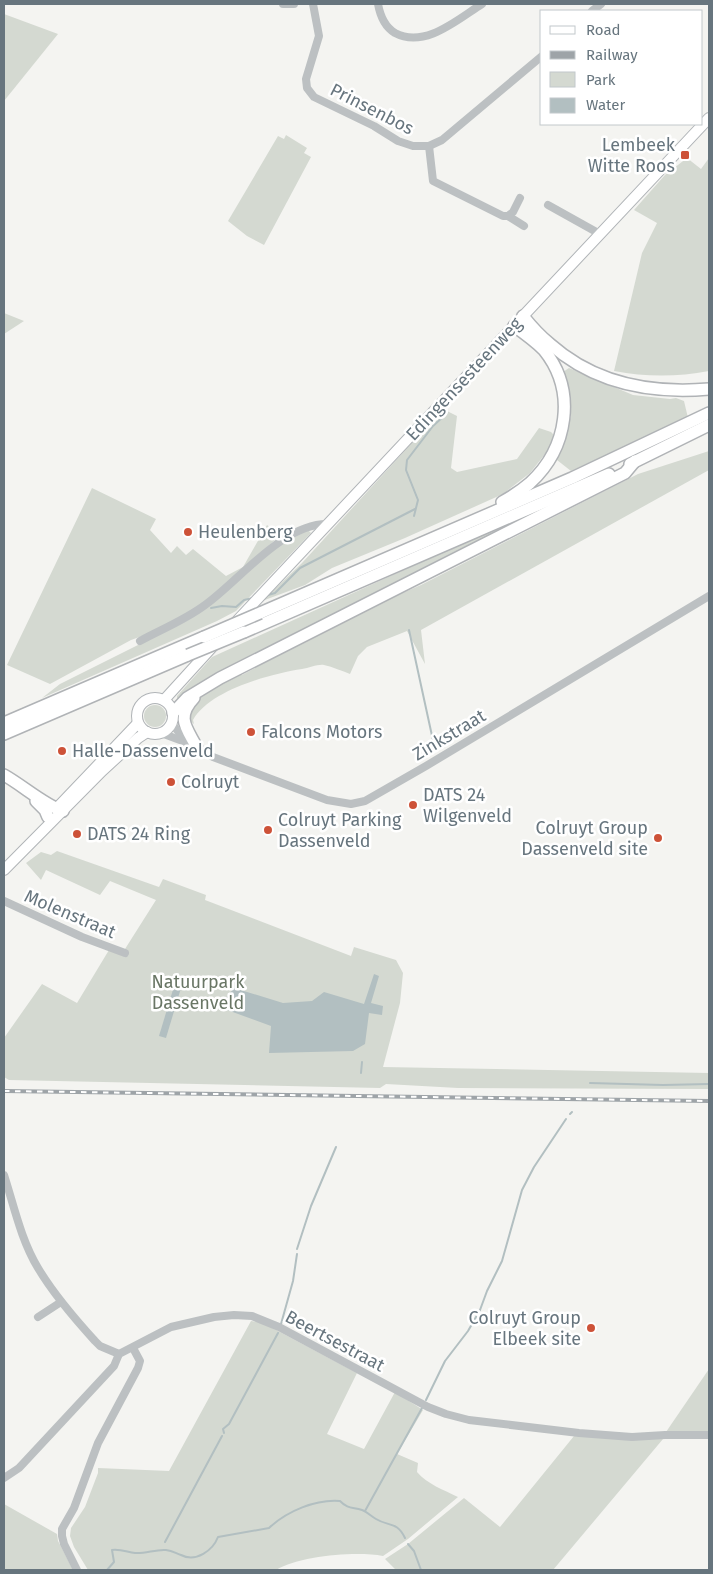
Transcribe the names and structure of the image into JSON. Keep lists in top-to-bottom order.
{
  "streets": {
    "main road": ["Edingensesteenweg"],
    "street": [
      "Prinsenbos",
      "Zinkstraat",
      "Molenstraat",
      "Beertsestraat"
    ]
  },
  "crossings": [
    ["Edingensesteenweg", "Zinkstraat"]
  ],
  "parks": ["Natuurpark Dassenveld"],
  "places": {
    "transit": ["Lembeek Witte Roos"],
    "other": [
      "Heulenberg",
      "Falcons Motors",
      "Halle-Dassenveld",
      "Colruyt",
      "DATS 24 Wilgenveld",
      "Colruyt Parking Dassenveld",
      "DATS 24 Ring",
      "Colruyt Group Dassenveld site",
      "Colruyt Group Elbeek site"
    ]
  },
  "legend": [
    "Road",
    "Railway",
    "Park",
    "Water"
  ]
}
